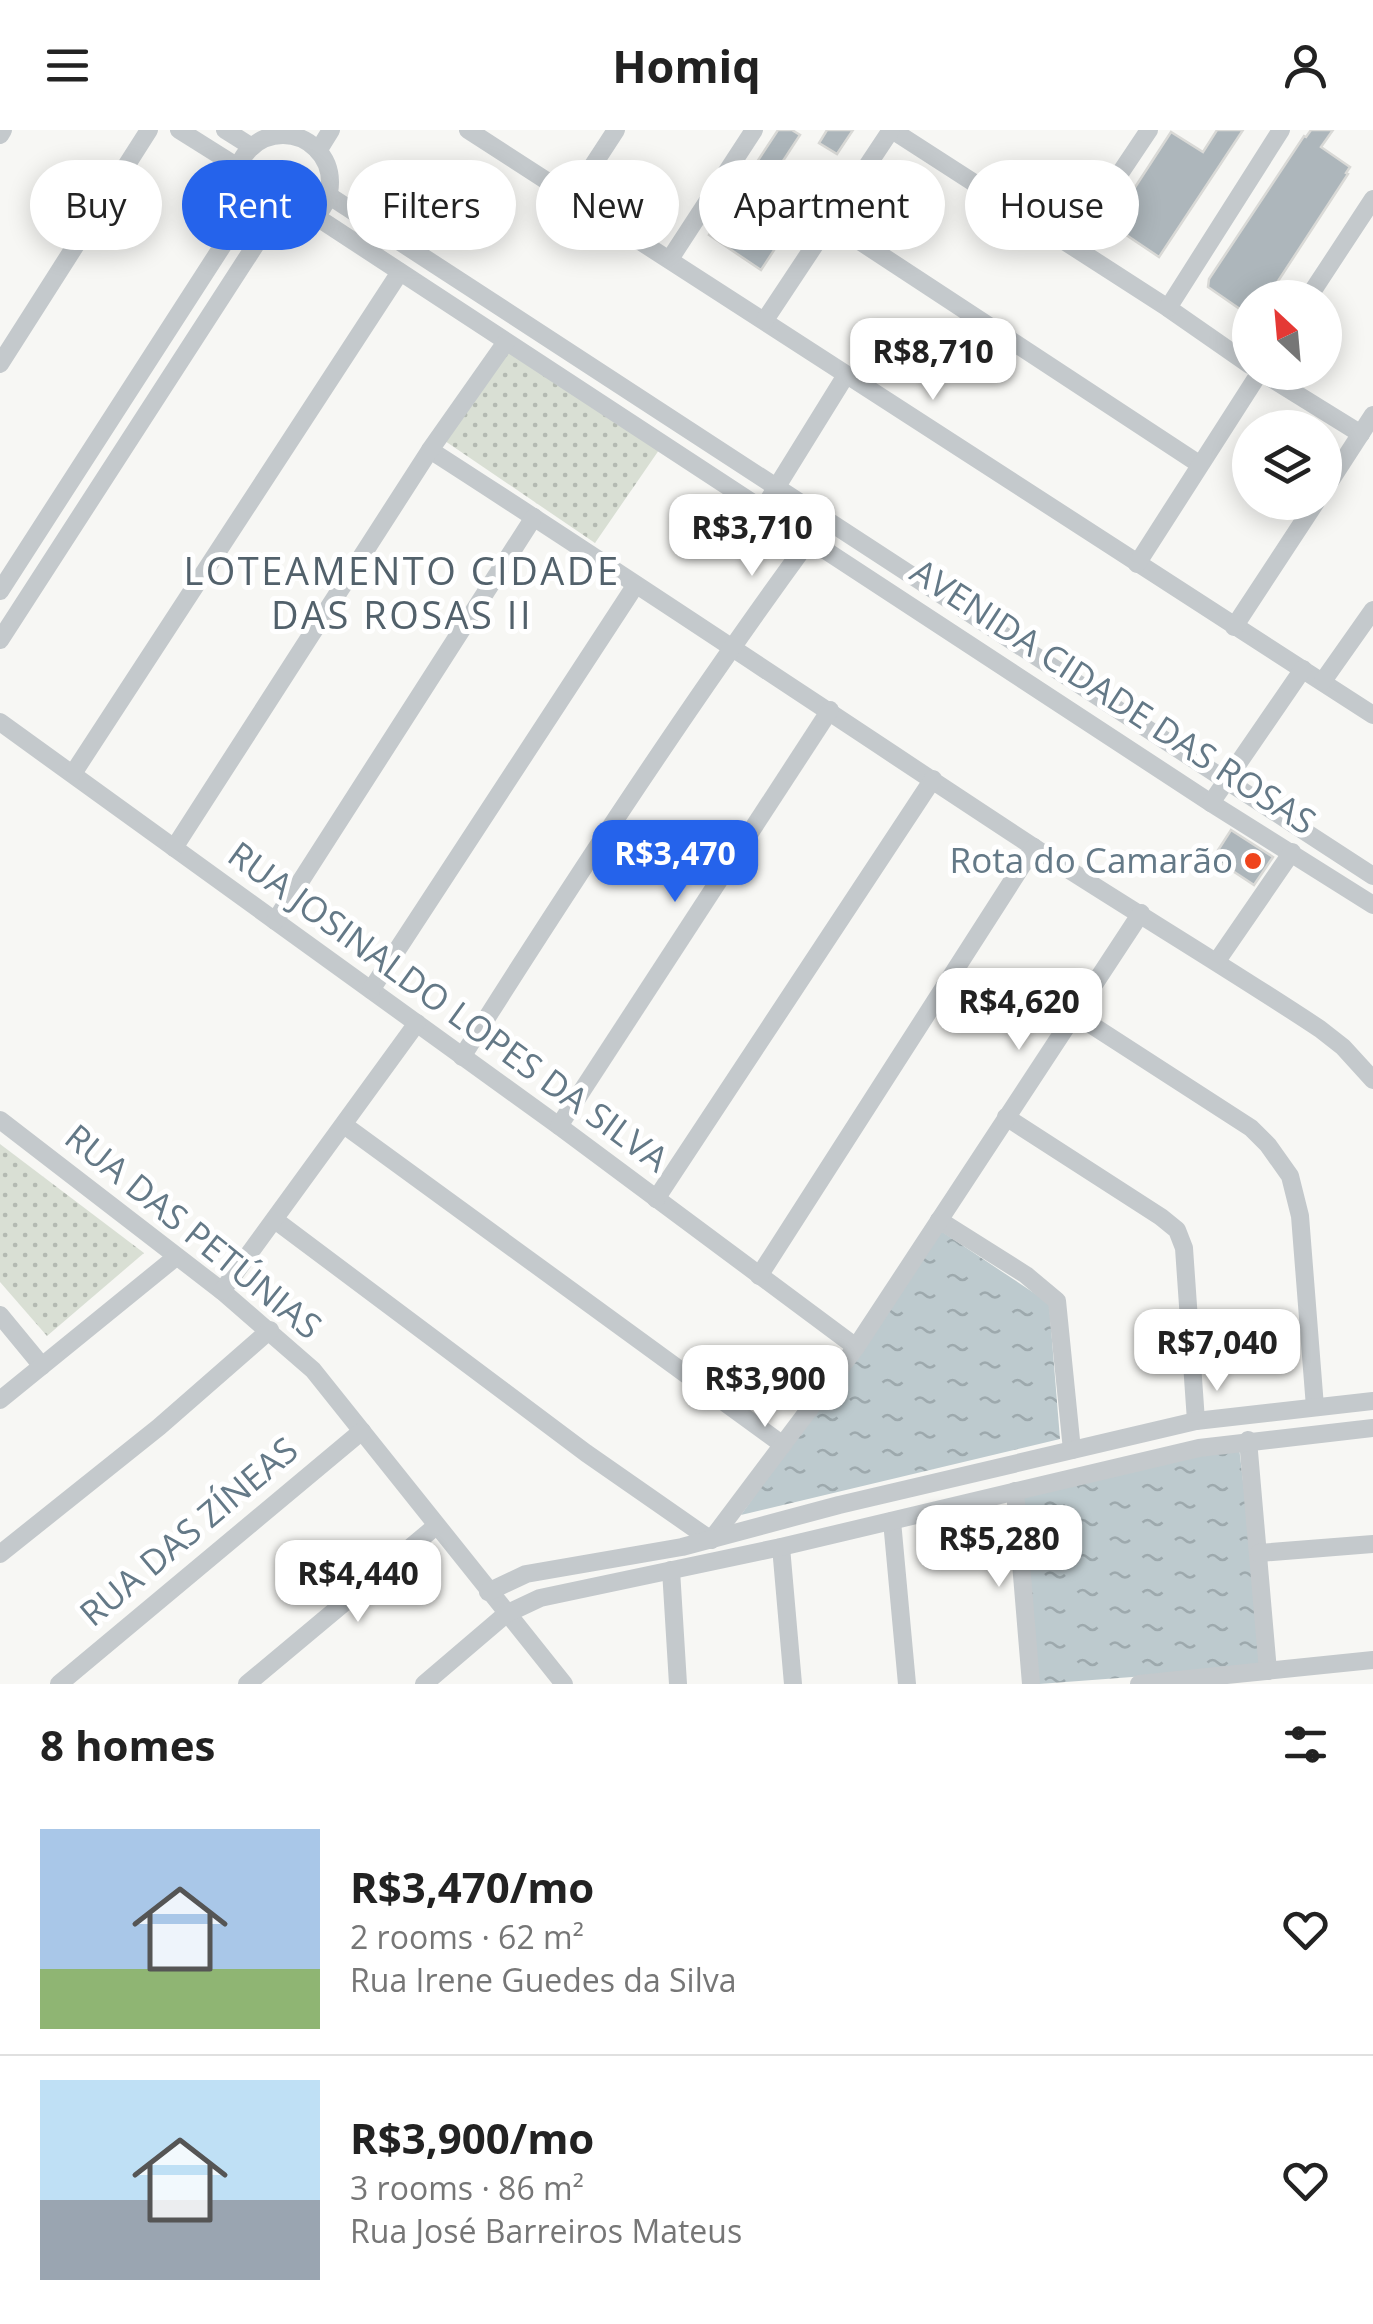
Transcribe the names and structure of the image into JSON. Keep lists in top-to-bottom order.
{
  "streets": {
    "street": [
      "AVENIDA CIDADE DAS ROSAS",
      "RUA JOSINALDO LOPES DA SILVA",
      "RUA DAS PETÚNIAS",
      "RUA DAS ZÍNEAS"
    ]
  },
  "crossings": [
    ["RUA DAS PETÚNIAS", "RUA DAS ZÍNEAS"]
  ],
  "districts": ["LOTEAMENTO CIDADE DAS ROSAS II"],
  "places": ["Rota do Camarão"],
  "north": "top left",
  "page": {
    "header": "Homiq",
    "chip": [
      "Buy",
      "Rent",
      "Filters",
      "New",
      "Apartment",
      "House"
    ],
    "price": [
      "R$8,710",
      "R$3,710",
      "R$3,470",
      "R$4,620",
      "R$7,040",
      "R$3,900",
      "R$5,280",
      "R$4,440"
    ],
    "heading": "8 homes",
    "list": [
      {
        "name": "R$3,470/mo",
        "note": "2 rooms · 62 m² · Rua Irene Guedes da Silva"
      },
      {
        "name": "R$3,900/mo",
        "note": "3 rooms · 86 m² · Rua José Barreiros Mateus"
      }
    ]
  }
}
